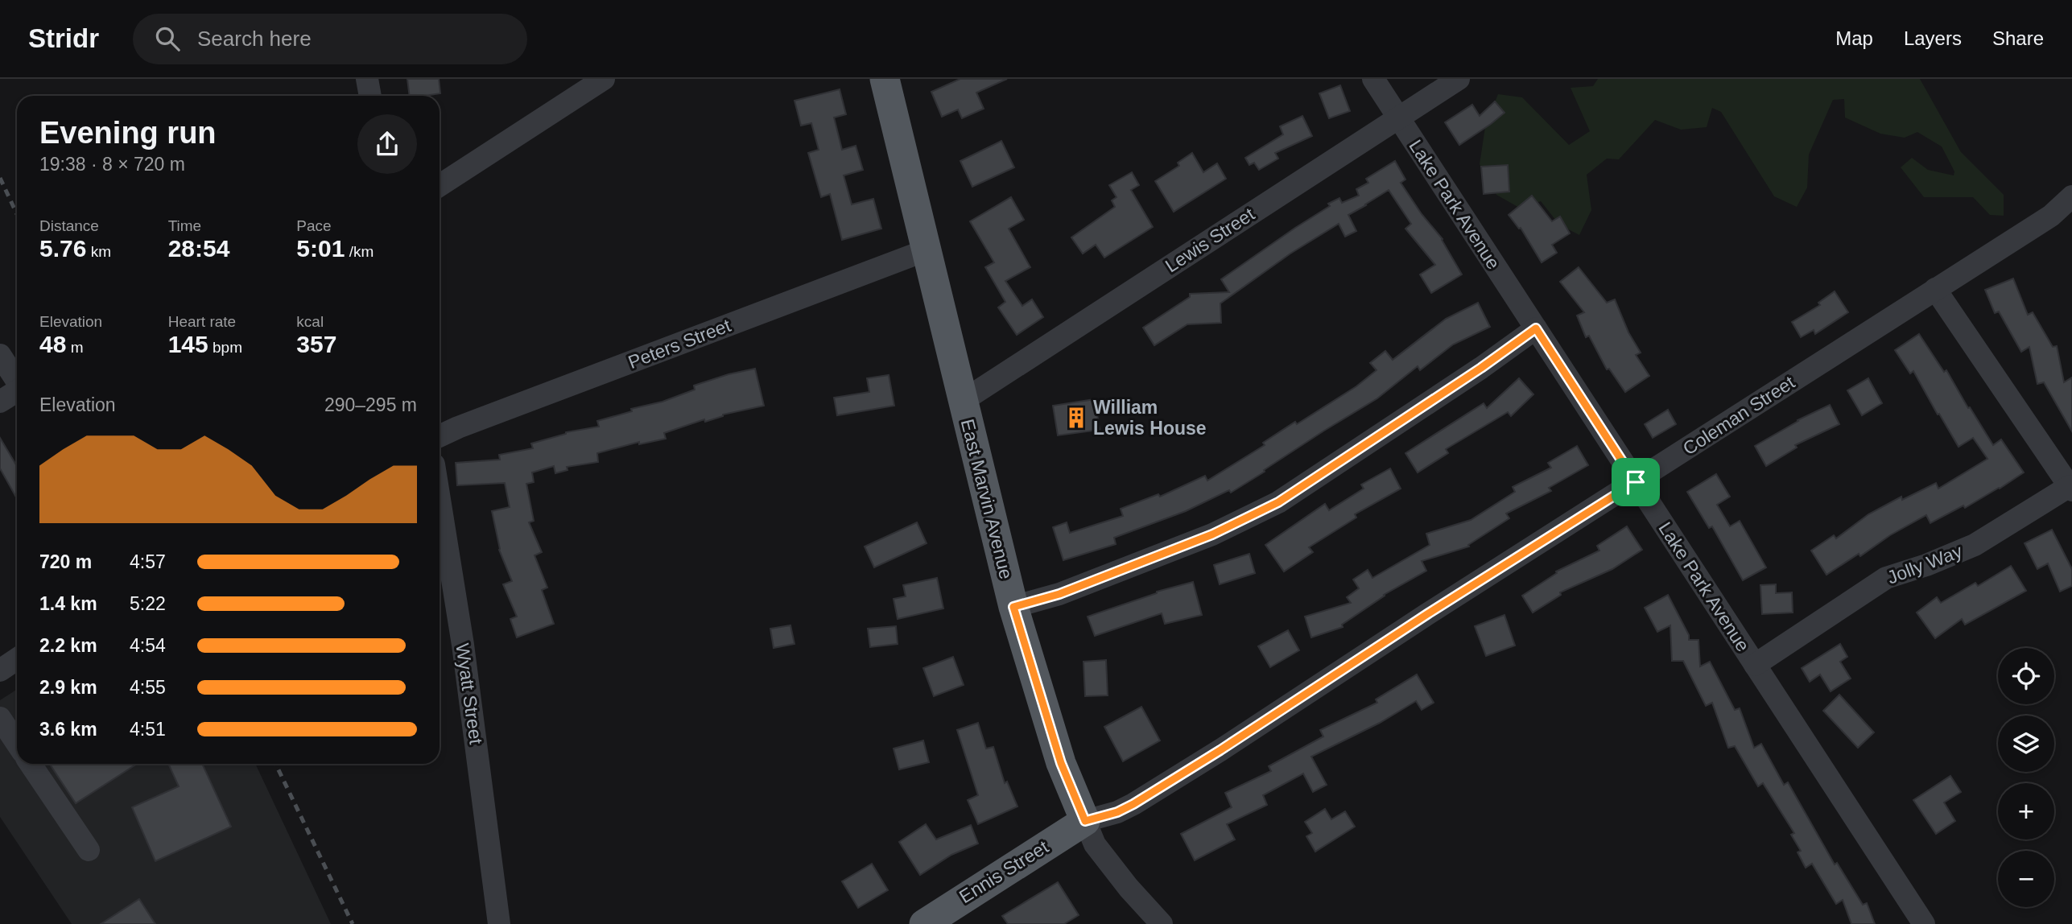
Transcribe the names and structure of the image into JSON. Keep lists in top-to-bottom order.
{
  "streets": {
    "main road": ["East Marvin Avenue", "Ennis Street"],
    "street": [
      "Lake Park Avenue",
      "Lewis Street",
      "Peters Street",
      "Coleman Street",
      "Jolly Way",
      "Wyatt Street"
    ]
  },
  "crossings": [
    ["Lake Park Avenue", "Lewis Street"],
    ["Lake Park Avenue", "Coleman Street"],
    ["Lake Park Avenue", "Jolly Way"],
    ["Lewis Street", "East Marvin Avenue"],
    ["Peters Street", "East Marvin Avenue"],
    ["Coleman Street", "East Marvin Avenue"],
    ["Coleman Street", "Ennis Street"],
    ["East Marvin Avenue", "Ennis Street"]
  ],
  "places": {
    "building": ["William Lewis House"]
  },
  "page": {
    "header": "Stridr",
    "search": "Search here",
    "nav": ["Map", "Layers", "Share"],
    "heading": ["Evening run", "19:38 · 8 × 720 m"],
    "stats": [
      ["Distance", "5.76 km"],
      ["Time", "28:54"],
      ["Pace", "5:01 /km"],
      ["Elevation", "48 m"],
      ["Heart rate", "145 bpm"],
      ["kcal", "357"]
    ],
    "chart": ["Elevation", "290–295 m"],
    "list": [
      {
        "name": "720 m",
        "note": "4:57"
      },
      {
        "name": "1.4 km",
        "note": "5:22"
      },
      {
        "name": "2.2 km",
        "note": "4:54"
      },
      {
        "name": "2.9 km",
        "note": "4:55"
      },
      {
        "name": "3.6 km",
        "note": "4:51"
      }
    ],
    "map_buttons": ["+", "−"]
  }
}
